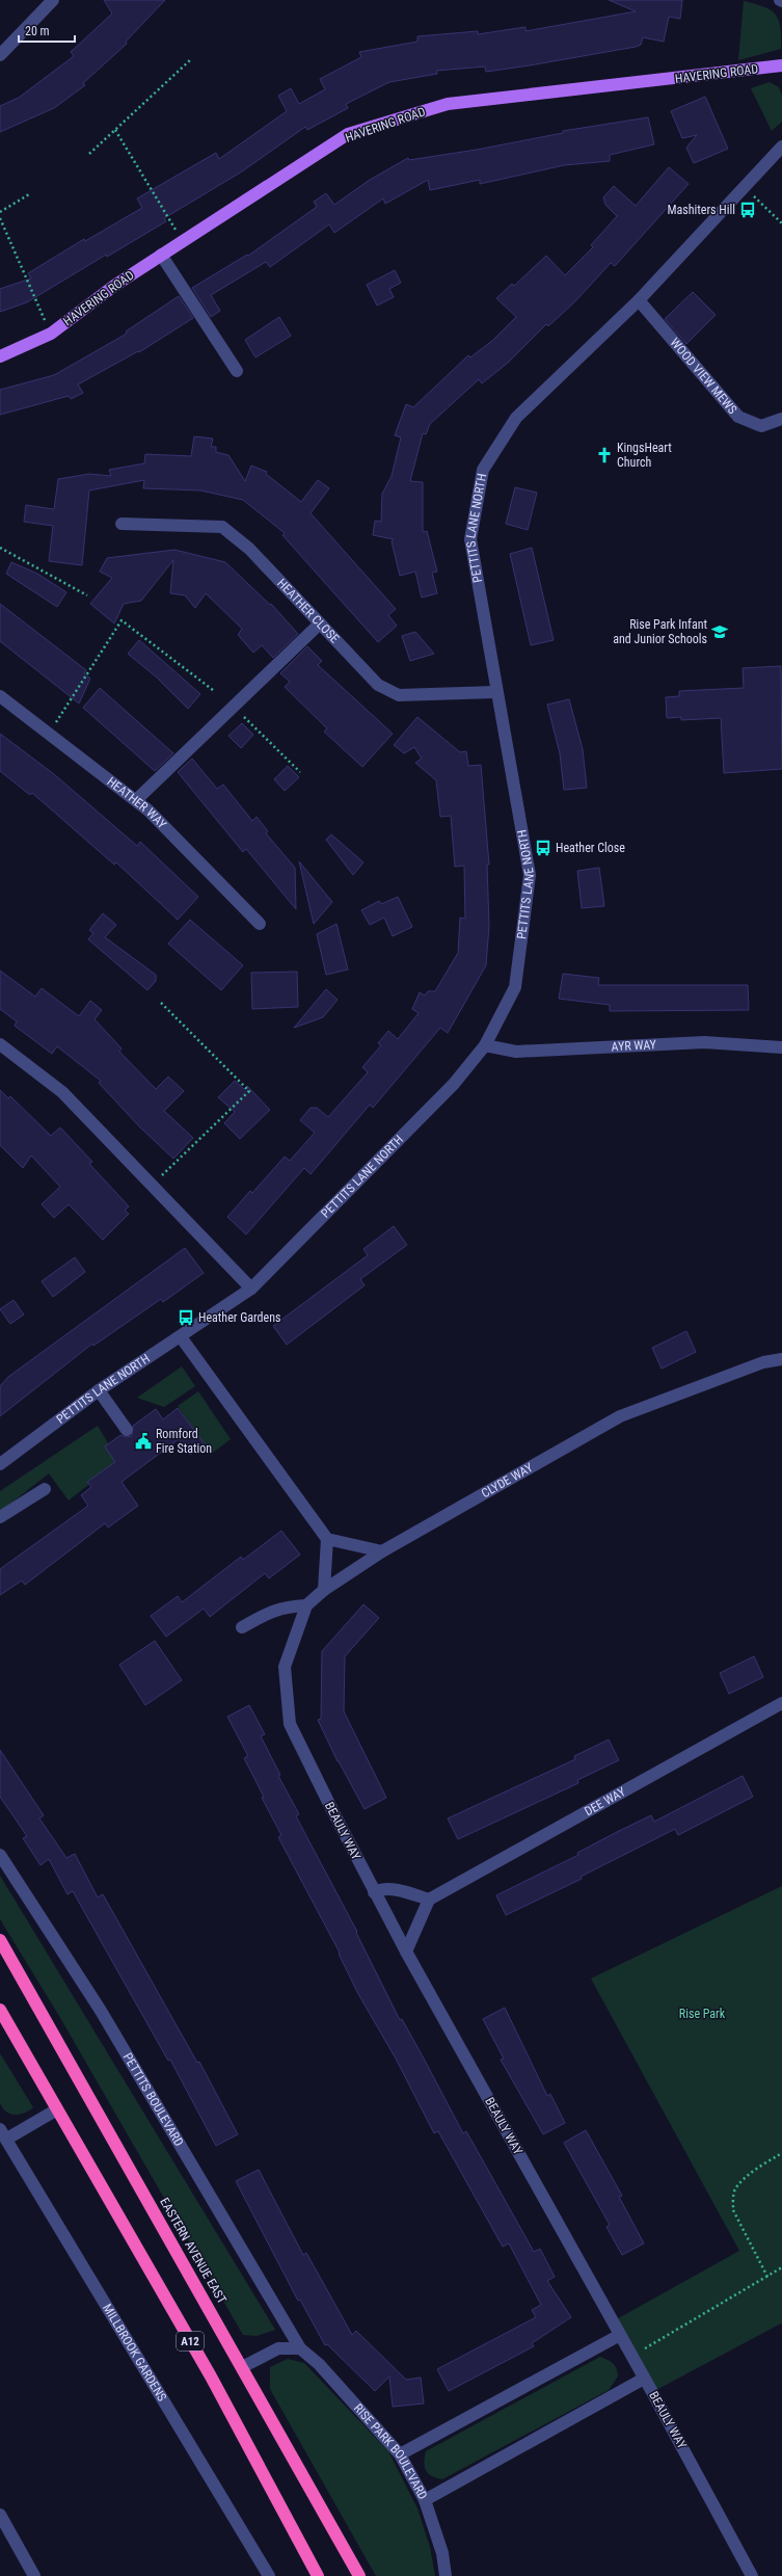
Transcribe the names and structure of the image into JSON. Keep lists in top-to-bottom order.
{
  "streets": {
    "highway": ["EASTERN AVENUE EAST", "A12"],
    "main road": ["HAVERING ROAD"],
    "street": [
      "WOOD VIEW MEWS",
      "PETTITS LANE NORTH",
      "HEATHER CLOSE",
      "HEATHER WAY",
      "AYR WAY",
      "CLYDE WAY",
      "DEE WAY",
      "BEAULY WAY",
      "PETTITS BOULEVARD",
      "MILLBROOK GARDENS",
      "RISE PARK BOULEVARD"
    ]
  },
  "crossings": [
    ["WOOD VIEW MEWS", "PETTITS LANE NORTH"],
    ["PETTITS LANE NORTH", "HEATHER CLOSE"],
    ["PETTITS LANE NORTH", "AYR WAY"],
    ["CLYDE WAY", "BEAULY WAY"],
    ["PETTITS BOULEVARD", "RISE PARK BOULEVARD"]
  ],
  "parks": ["Rise Park"],
  "places": {
    "bus stop": ["Mashiters Hill", "Heather Close", "Heather Gardens"],
    "church": ["KingsHeart Church"],
    "school or university": ["Rise Park Infant and Junior Schools"],
    "public building": ["Romford Fire Station"]
  },
  "scale_bar": "20 m"
}
